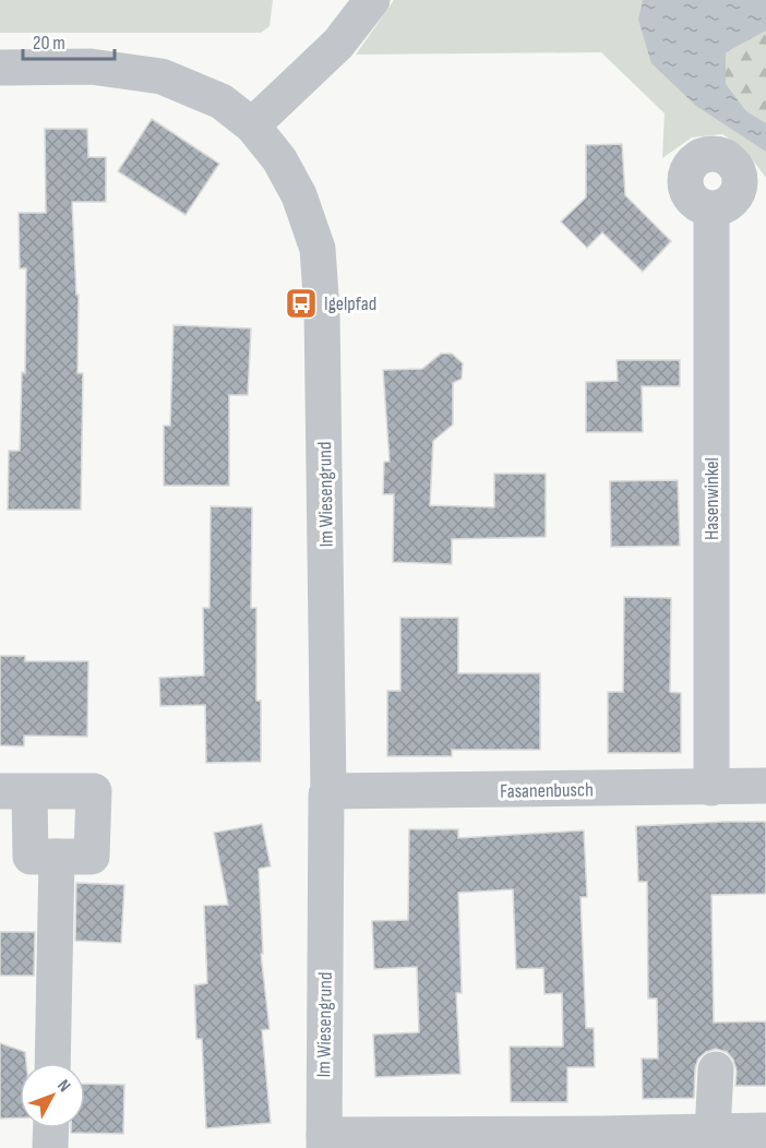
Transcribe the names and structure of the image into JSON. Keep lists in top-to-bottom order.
{
  "streets": {
    "street": ["Im Wiesengrund", "Hasenwinkel", "Fasanenbusch"]
  },
  "crossings": [
    ["Im Wiesengrund", "Fasanenbusch"],
    ["Hasenwinkel", "Fasanenbusch"]
  ],
  "places": {
    "bus stop": ["Igelpfad"]
  },
  "scale_bar": "20 m",
  "north": "top right"
}
